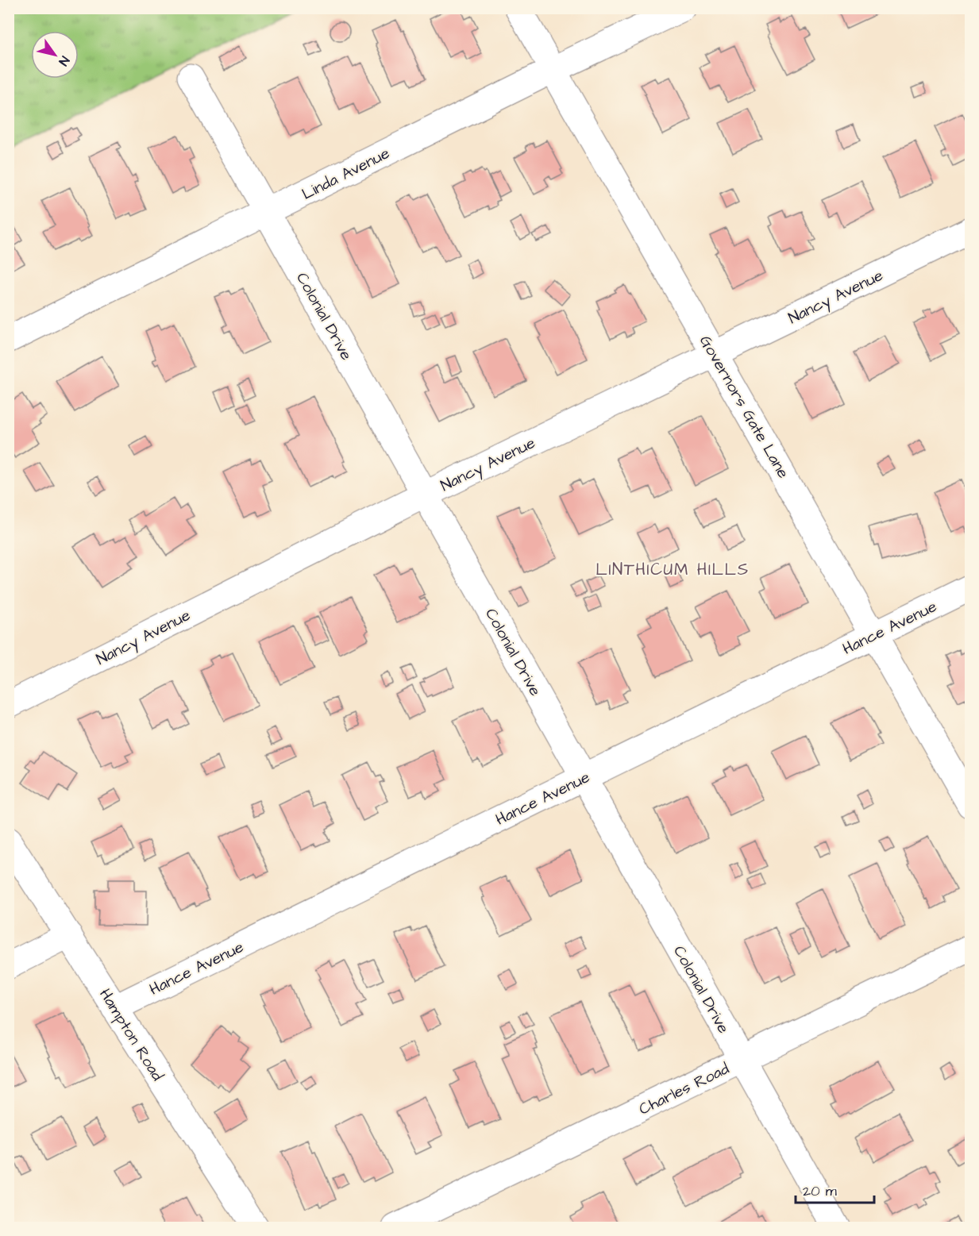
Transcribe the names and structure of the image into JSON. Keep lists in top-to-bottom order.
{
  "streets": {
    "street": [
      "Linda Avenue",
      "Nancy Avenue",
      "Colonial Drive",
      "Governors Gate Lane",
      "Hance Avenue",
      "Hampton Road",
      "Charles Road"
    ]
  },
  "crossings": [
    ["Linda Avenue", "Colonial Drive"],
    ["Linda Avenue", "Governors Gate Lane"],
    ["Nancy Avenue", "Colonial Drive"],
    ["Nancy Avenue", "Governors Gate Lane"],
    ["Colonial Drive", "Hance Avenue"],
    ["Colonial Drive", "Charles Road"],
    ["Governors Gate Lane", "Hance Avenue"],
    ["Hance Avenue", "Hampton Road"]
  ],
  "districts": ["LINTHICUM HILLS"],
  "scale_bar": "20 m",
  "north": "bottom right"
}
